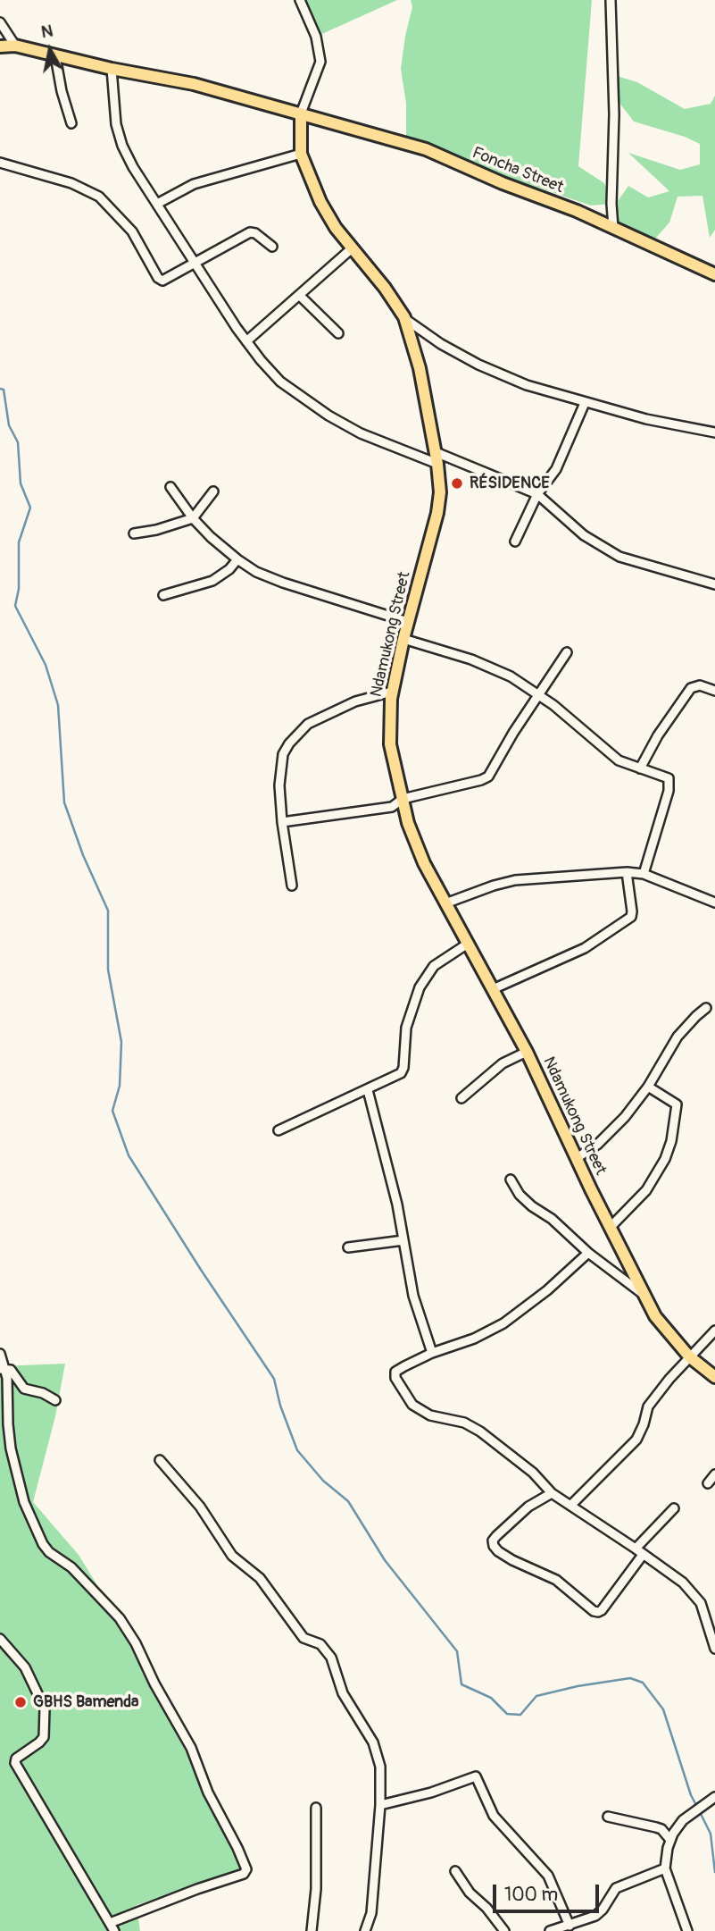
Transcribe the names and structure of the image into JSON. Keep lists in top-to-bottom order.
{
  "streets": {
    "main road": ["Foncha Street", "Ndamukong Street"]
  },
  "crossings": [
    ["Foncha Street", "Ndamukong Street"]
  ],
  "places": ["RÉSIDENCE", "GBHS Bamenda"],
  "scale_bar": "100 m",
  "north": "top"
}
